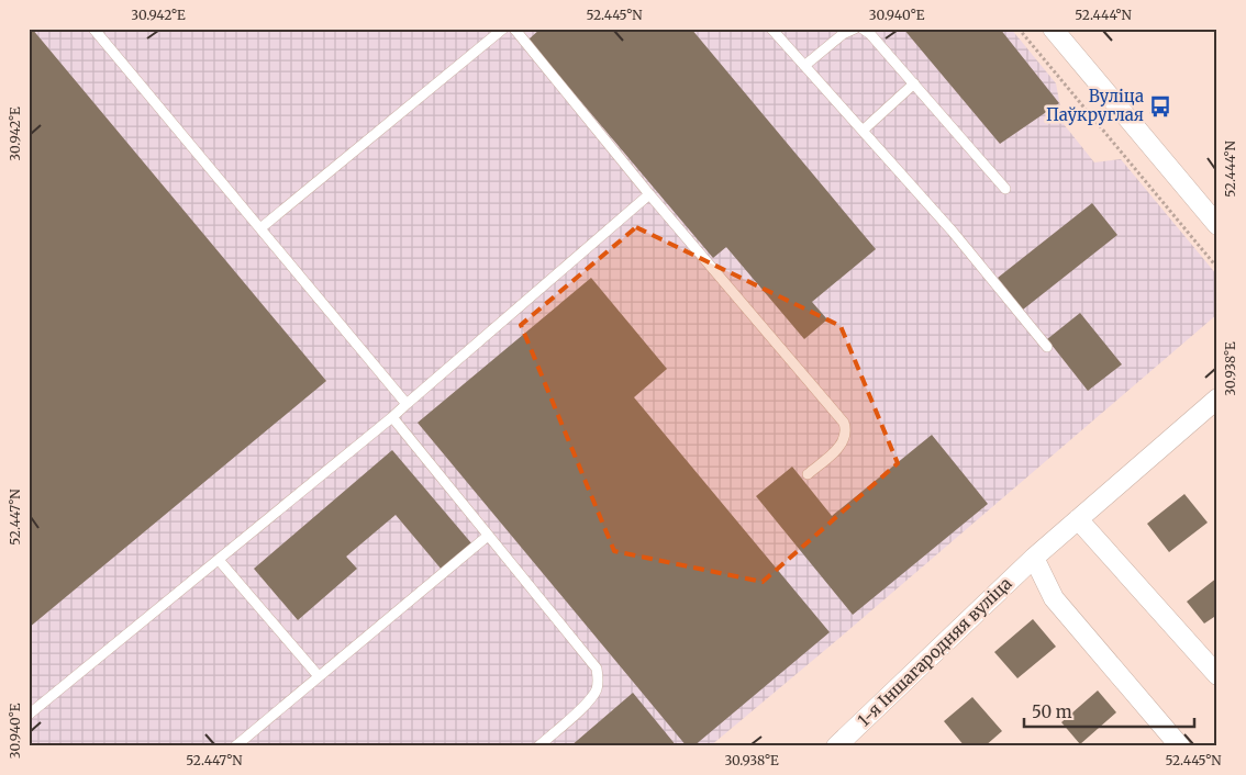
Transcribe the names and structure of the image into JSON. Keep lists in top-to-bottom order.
{
  "streets": {
    "street": ["1-я Іншагародняя вуліца"]
  },
  "places": {
    "bus stop": ["Вуліца Паўкруглая"]
  },
  "scale_bar": "50 m",
  "coordinates": [
    "30.942°E",
    "52.445°N",
    "30.940°E",
    "52.444°N",
    "30.938°E",
    "52.447°N"
  ]
}
